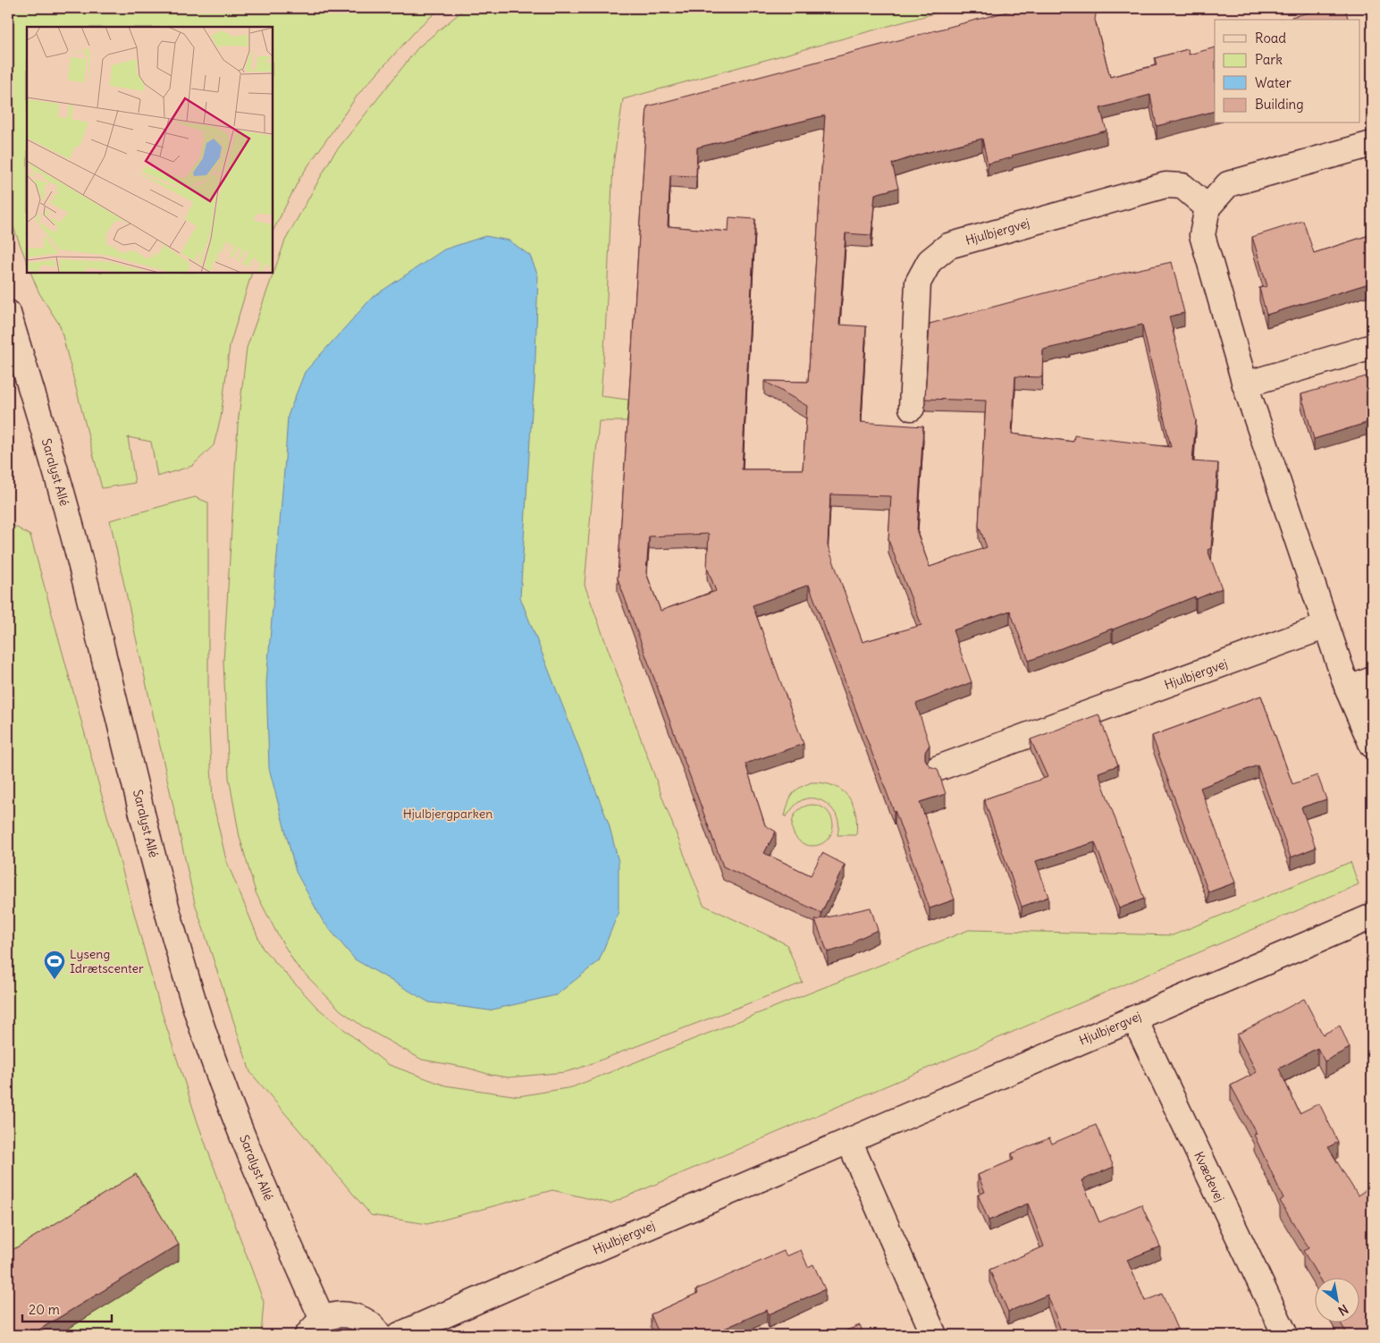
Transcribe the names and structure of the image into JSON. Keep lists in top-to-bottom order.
{
  "streets": {
    "street": ["Hjulbjergvej", "Saralyst Allé", "Kvædevej"]
  },
  "crossings": [
    ["Hjulbjergvej", "Kvædevej"]
  ],
  "parks": ["Hjulbjergparken"],
  "places": {
    "sports": ["Lyseng Idrætscenter"]
  },
  "legend": [
    "Road",
    "Park",
    "Water",
    "Building"
  ],
  "scale_bar": "20 m",
  "north": "bottom right"
}
